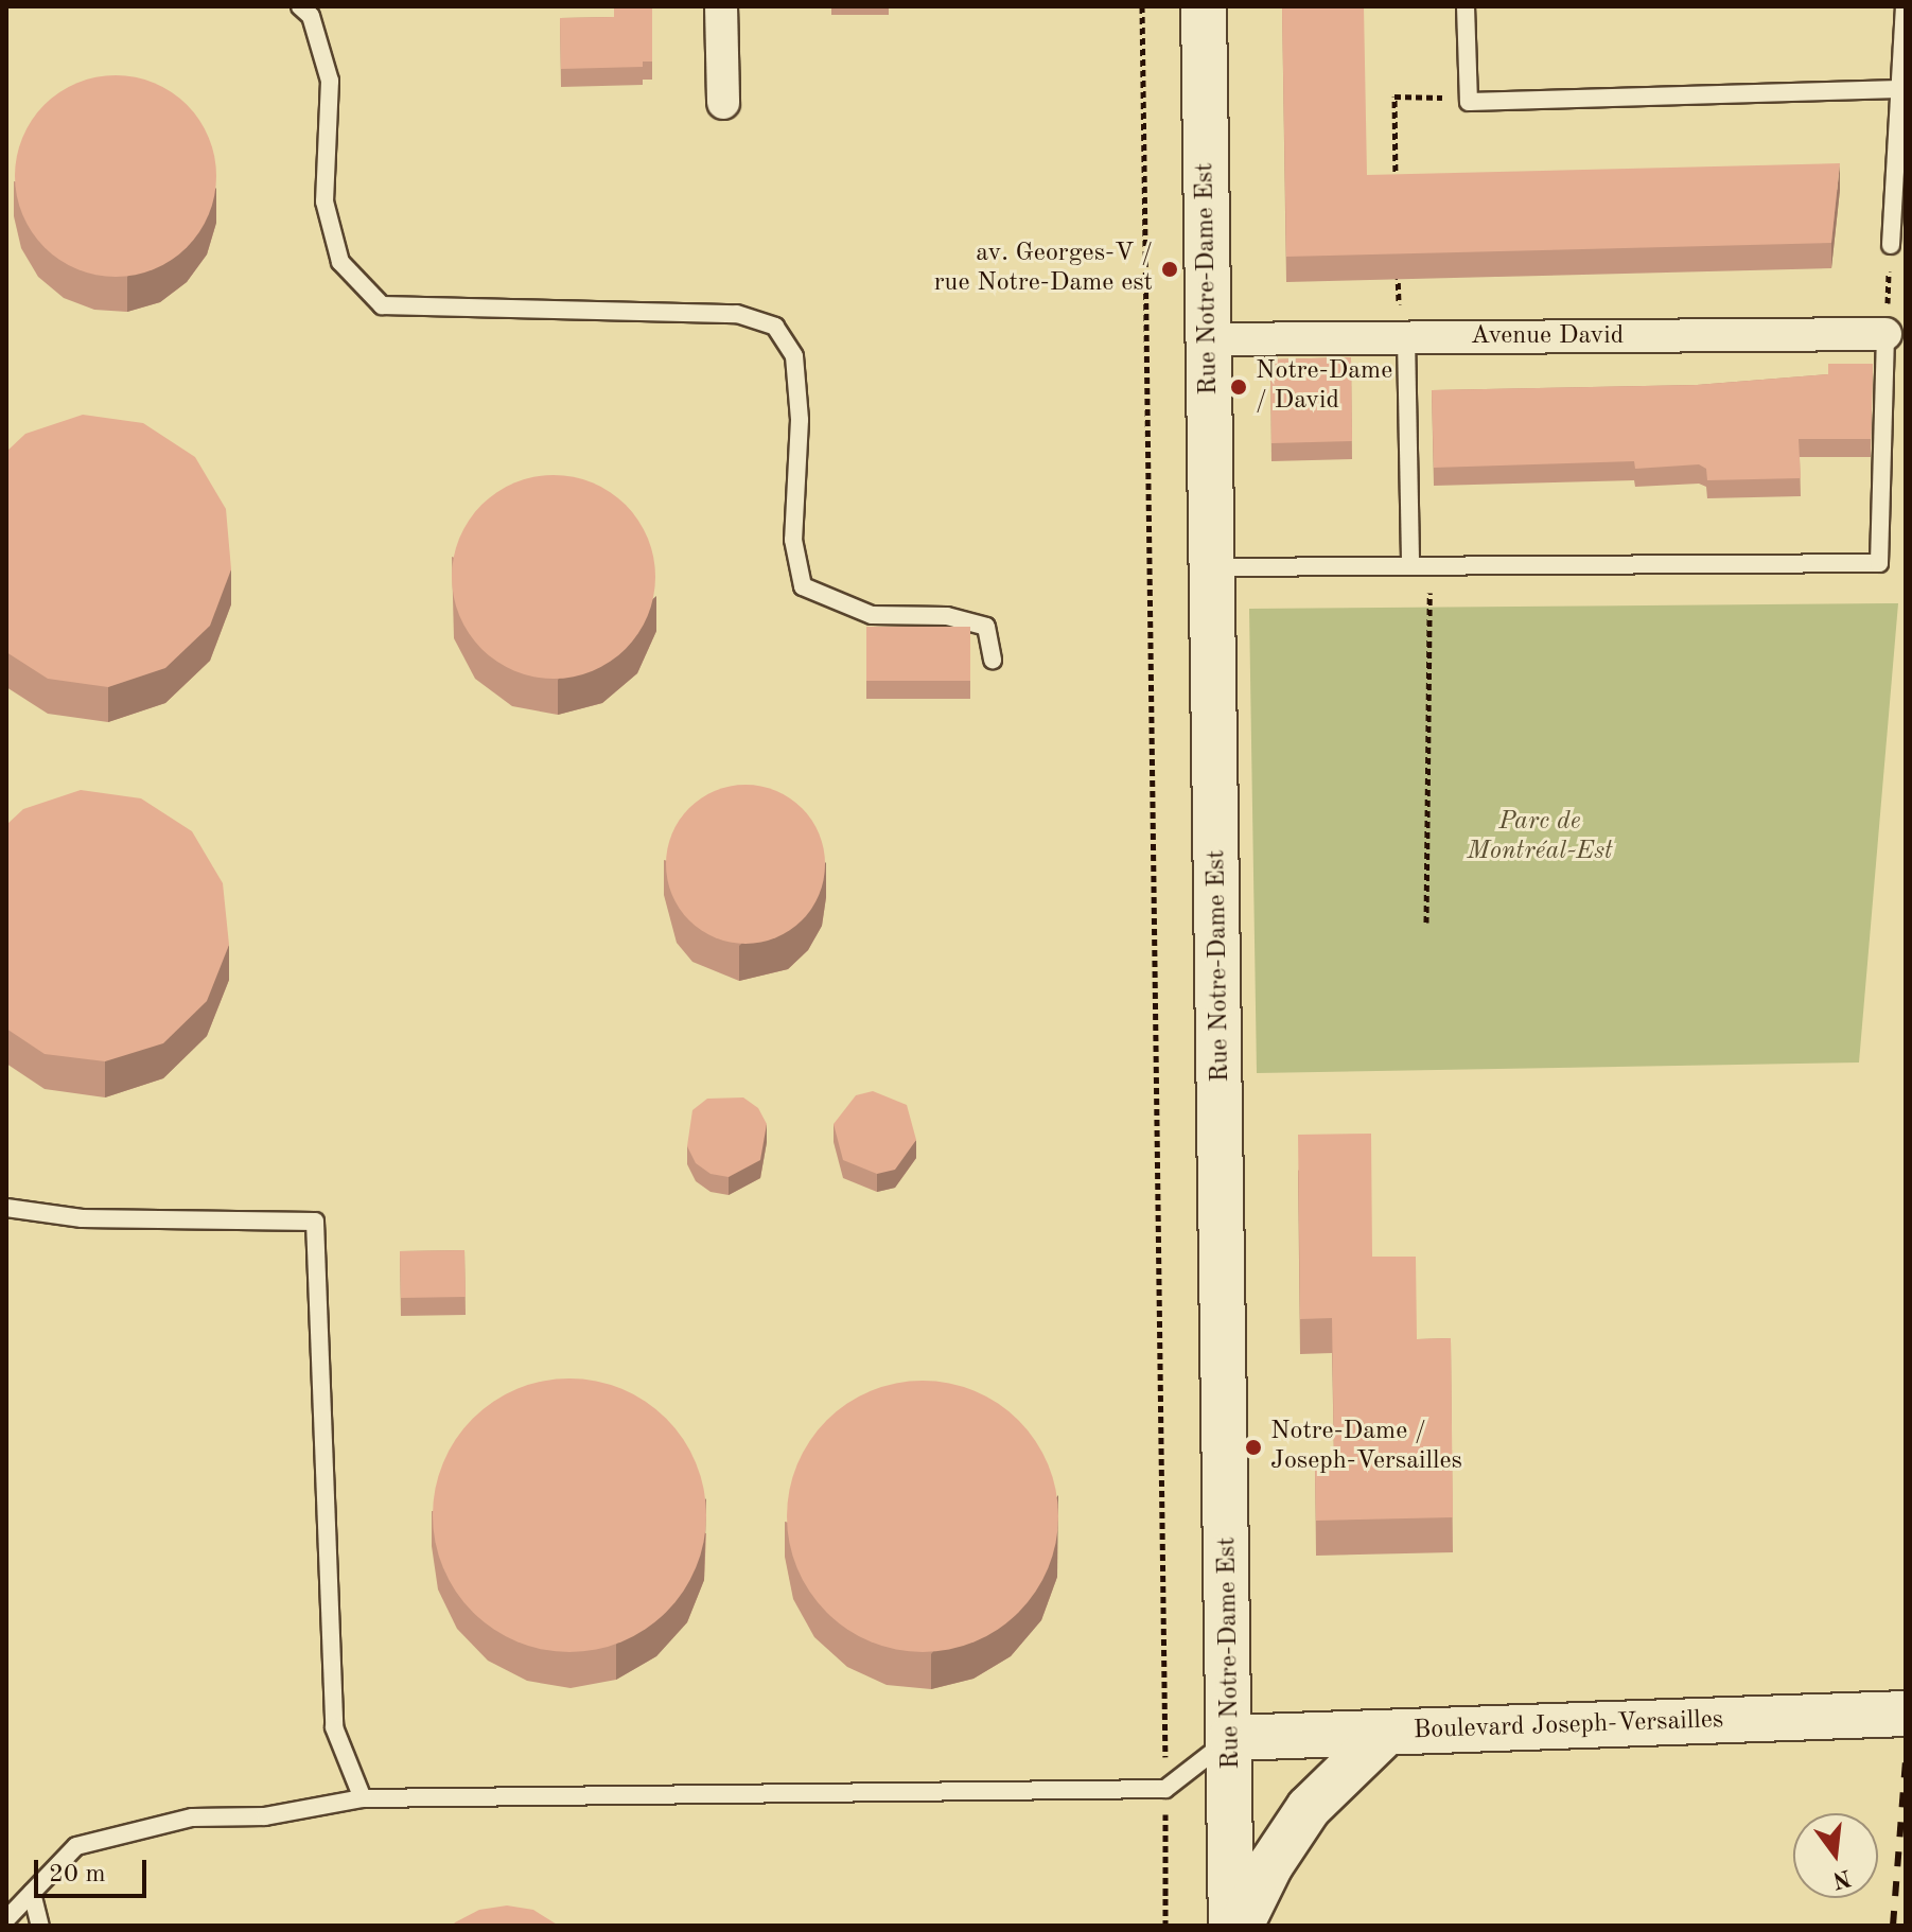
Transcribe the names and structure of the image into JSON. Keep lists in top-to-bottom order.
{
  "streets": {
    "main road": ["Rue Notre-Dame Est", "Boulevard Joseph-Versailles"],
    "street": ["Avenue David"]
  },
  "crossings": [
    ["Rue Notre-Dame Est", "Avenue David"],
    ["Rue Notre-Dame Est", "Boulevard Joseph-Versailles"]
  ],
  "parks": ["Parc de Montréal-Est"],
  "places": ["av. Georges-V / rue Notre-Dame est", "Notre-Dame / David", "Notre-Dame / Joseph-Versailles"],
  "scale_bar": "20 m",
  "north": "bottom"
}
